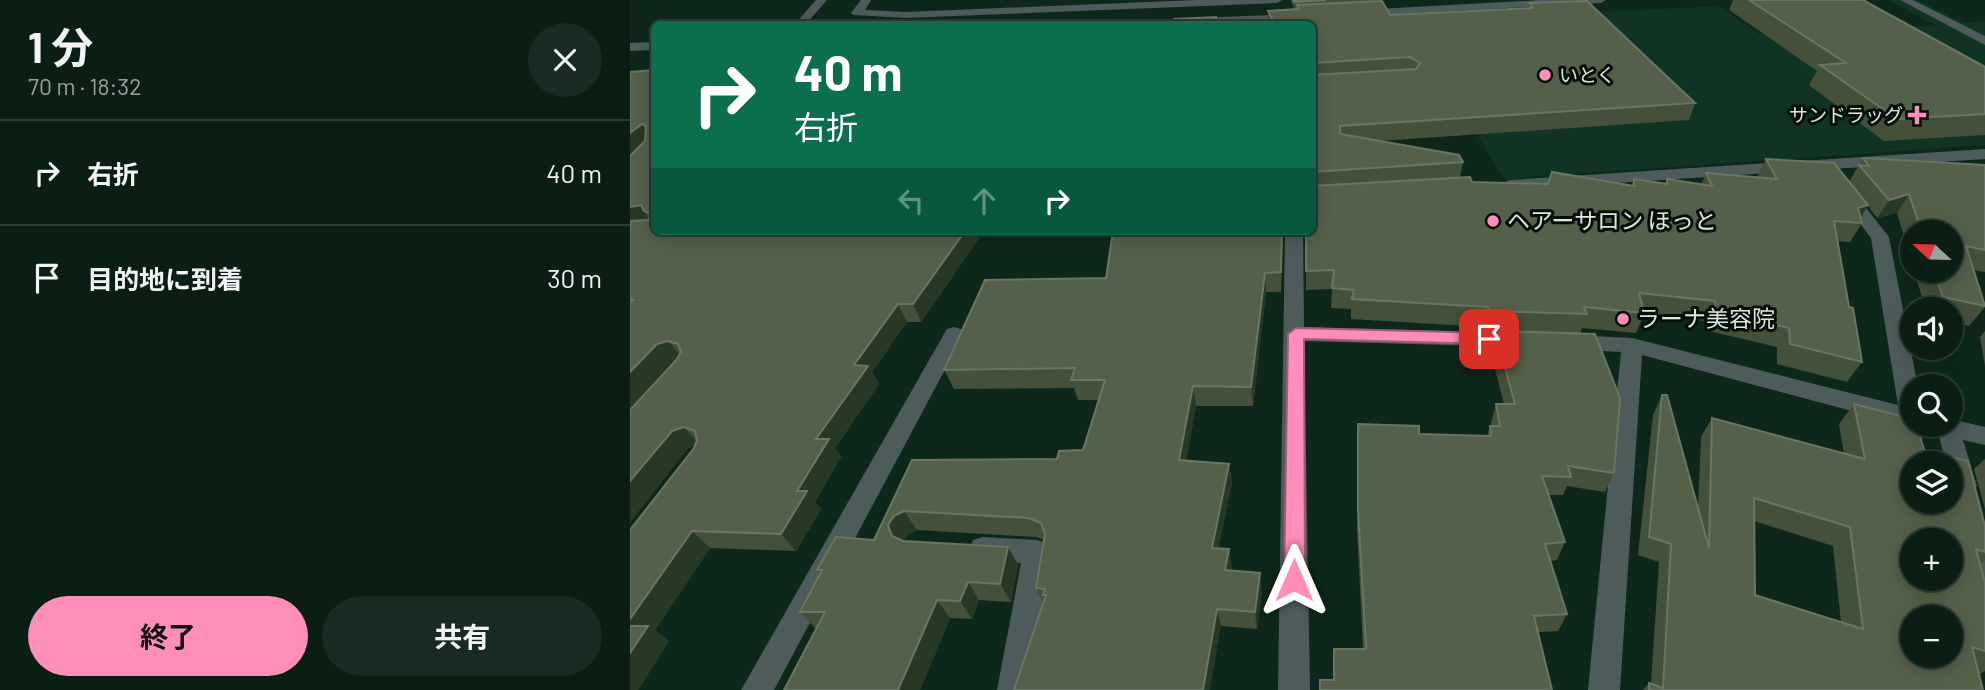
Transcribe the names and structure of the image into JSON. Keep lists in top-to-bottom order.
{
  "places": {
    "other": ["いとく", "ヘアーサロン ほっと", "ラーナ美容院"],
    "health": ["サンドラッグ"]
  },
  "north": "left",
  "page": {
    "heading": ["1 分", "70 m · 18:32"],
    "turn": ["40 m", "右折"],
    "list": [
      {
        "name": "右折",
        "value": "40 m"
      },
      {
        "name": "目的地に到着",
        "value": "30 m"
      }
    ],
    "map_buttons": ["+", "−"],
    "buttons": ["終了", "共有"]
  }
}
